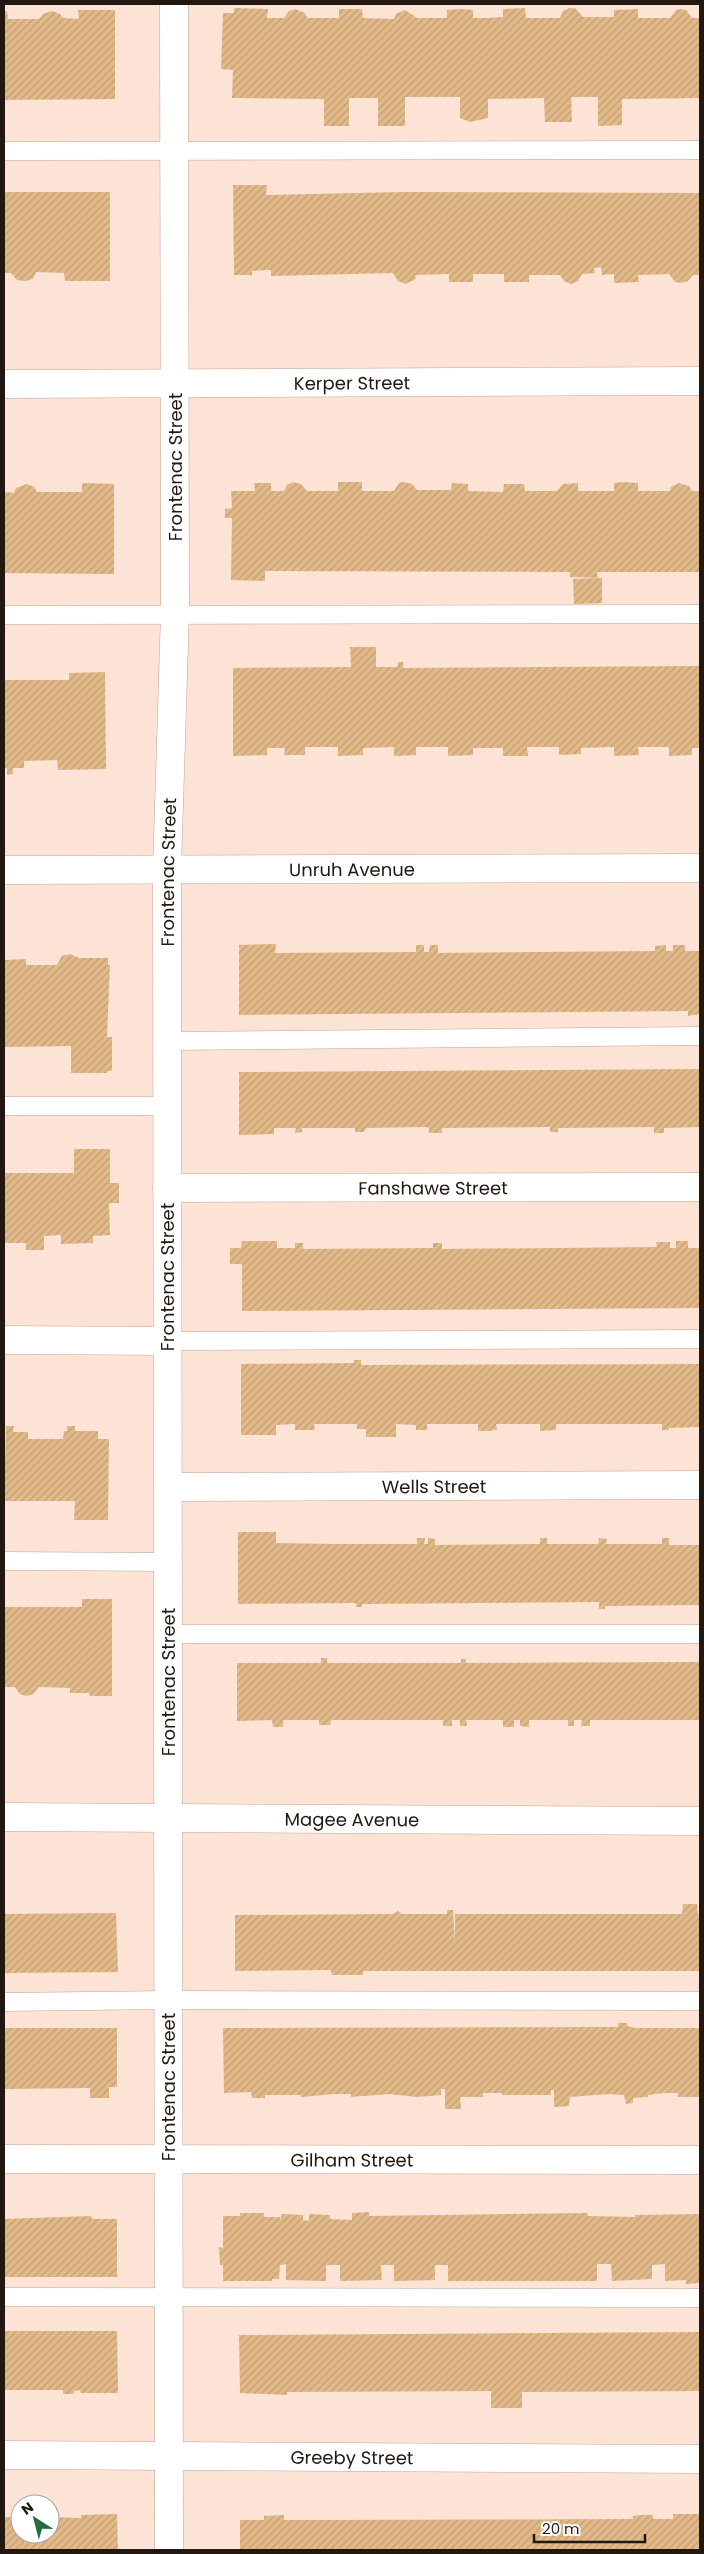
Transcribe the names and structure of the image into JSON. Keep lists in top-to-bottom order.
{
  "streets": {
    "street": [
      "Kerper Street",
      "Frontenac Street",
      "Unruh Avenue",
      "Fanshawe Street",
      "Wells Street",
      "Magee Avenue",
      "Gilham Street",
      "Greeby Street"
    ]
  },
  "crossings": [
    ["Kerper Street", "Frontenac Street"],
    ["Frontenac Street", "Unruh Avenue"],
    ["Frontenac Street", "Fanshawe Street"],
    ["Frontenac Street", "Wells Street"],
    ["Frontenac Street", "Magee Avenue"],
    ["Frontenac Street", "Gilham Street"],
    ["Frontenac Street", "Greeby Street"]
  ],
  "scale_bar": "20 m",
  "north": "top left"
}
